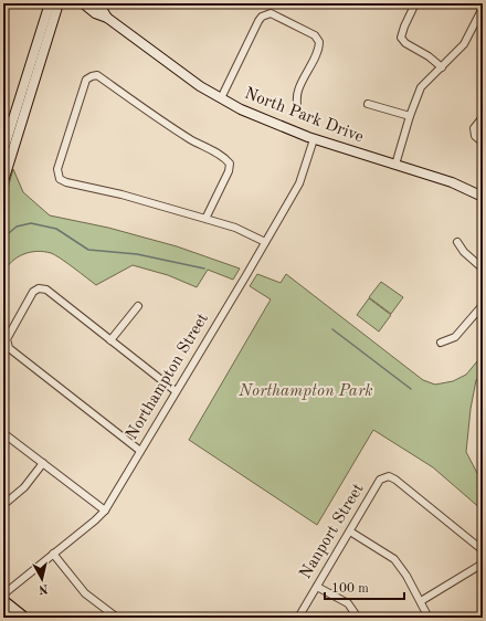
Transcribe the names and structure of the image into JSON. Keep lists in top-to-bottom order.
{
  "streets": {
    "main road": ["North Park Drive"],
    "street": ["Northampton Street", "Nanport Street"]
  },
  "crossings": [
    ["North Park Drive", "Northampton Street"]
  ],
  "parks": ["Northampton Park"],
  "scale_bar": "100 m",
  "north": "bottom"
}
